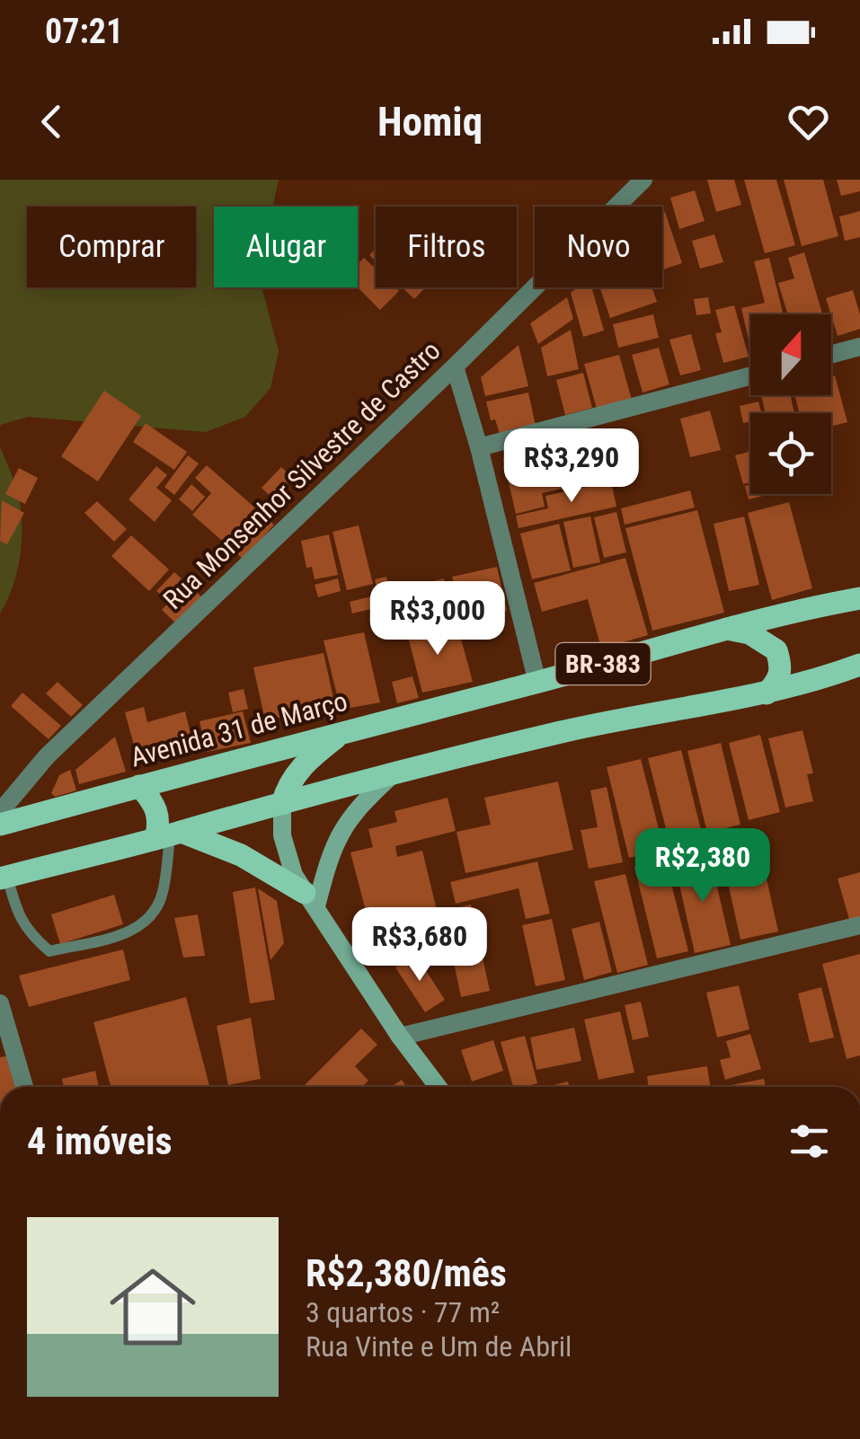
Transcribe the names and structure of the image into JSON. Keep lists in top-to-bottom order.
{
  "streets": {
    "main road": ["BR-383", "Avenida 31 de Março"],
    "street": ["Rua Monsenhor Silvestre de Castro"]
  },
  "north": "top",
  "page": {
    "status": "07:21",
    "header": "Homiq",
    "chip": [
      "Comprar",
      "Alugar",
      "Filtros",
      "Novo"
    ],
    "price": [
      "R$3,290",
      "R$3,000",
      "R$2,380",
      "R$3,680"
    ],
    "heading": "4 imóveis",
    "list": [
      {
        "name": "R$2,380/mês",
        "note": "3 quartos · 77 m² · Rua Vinte e Um de Abril"
      }
    ]
  }
}
